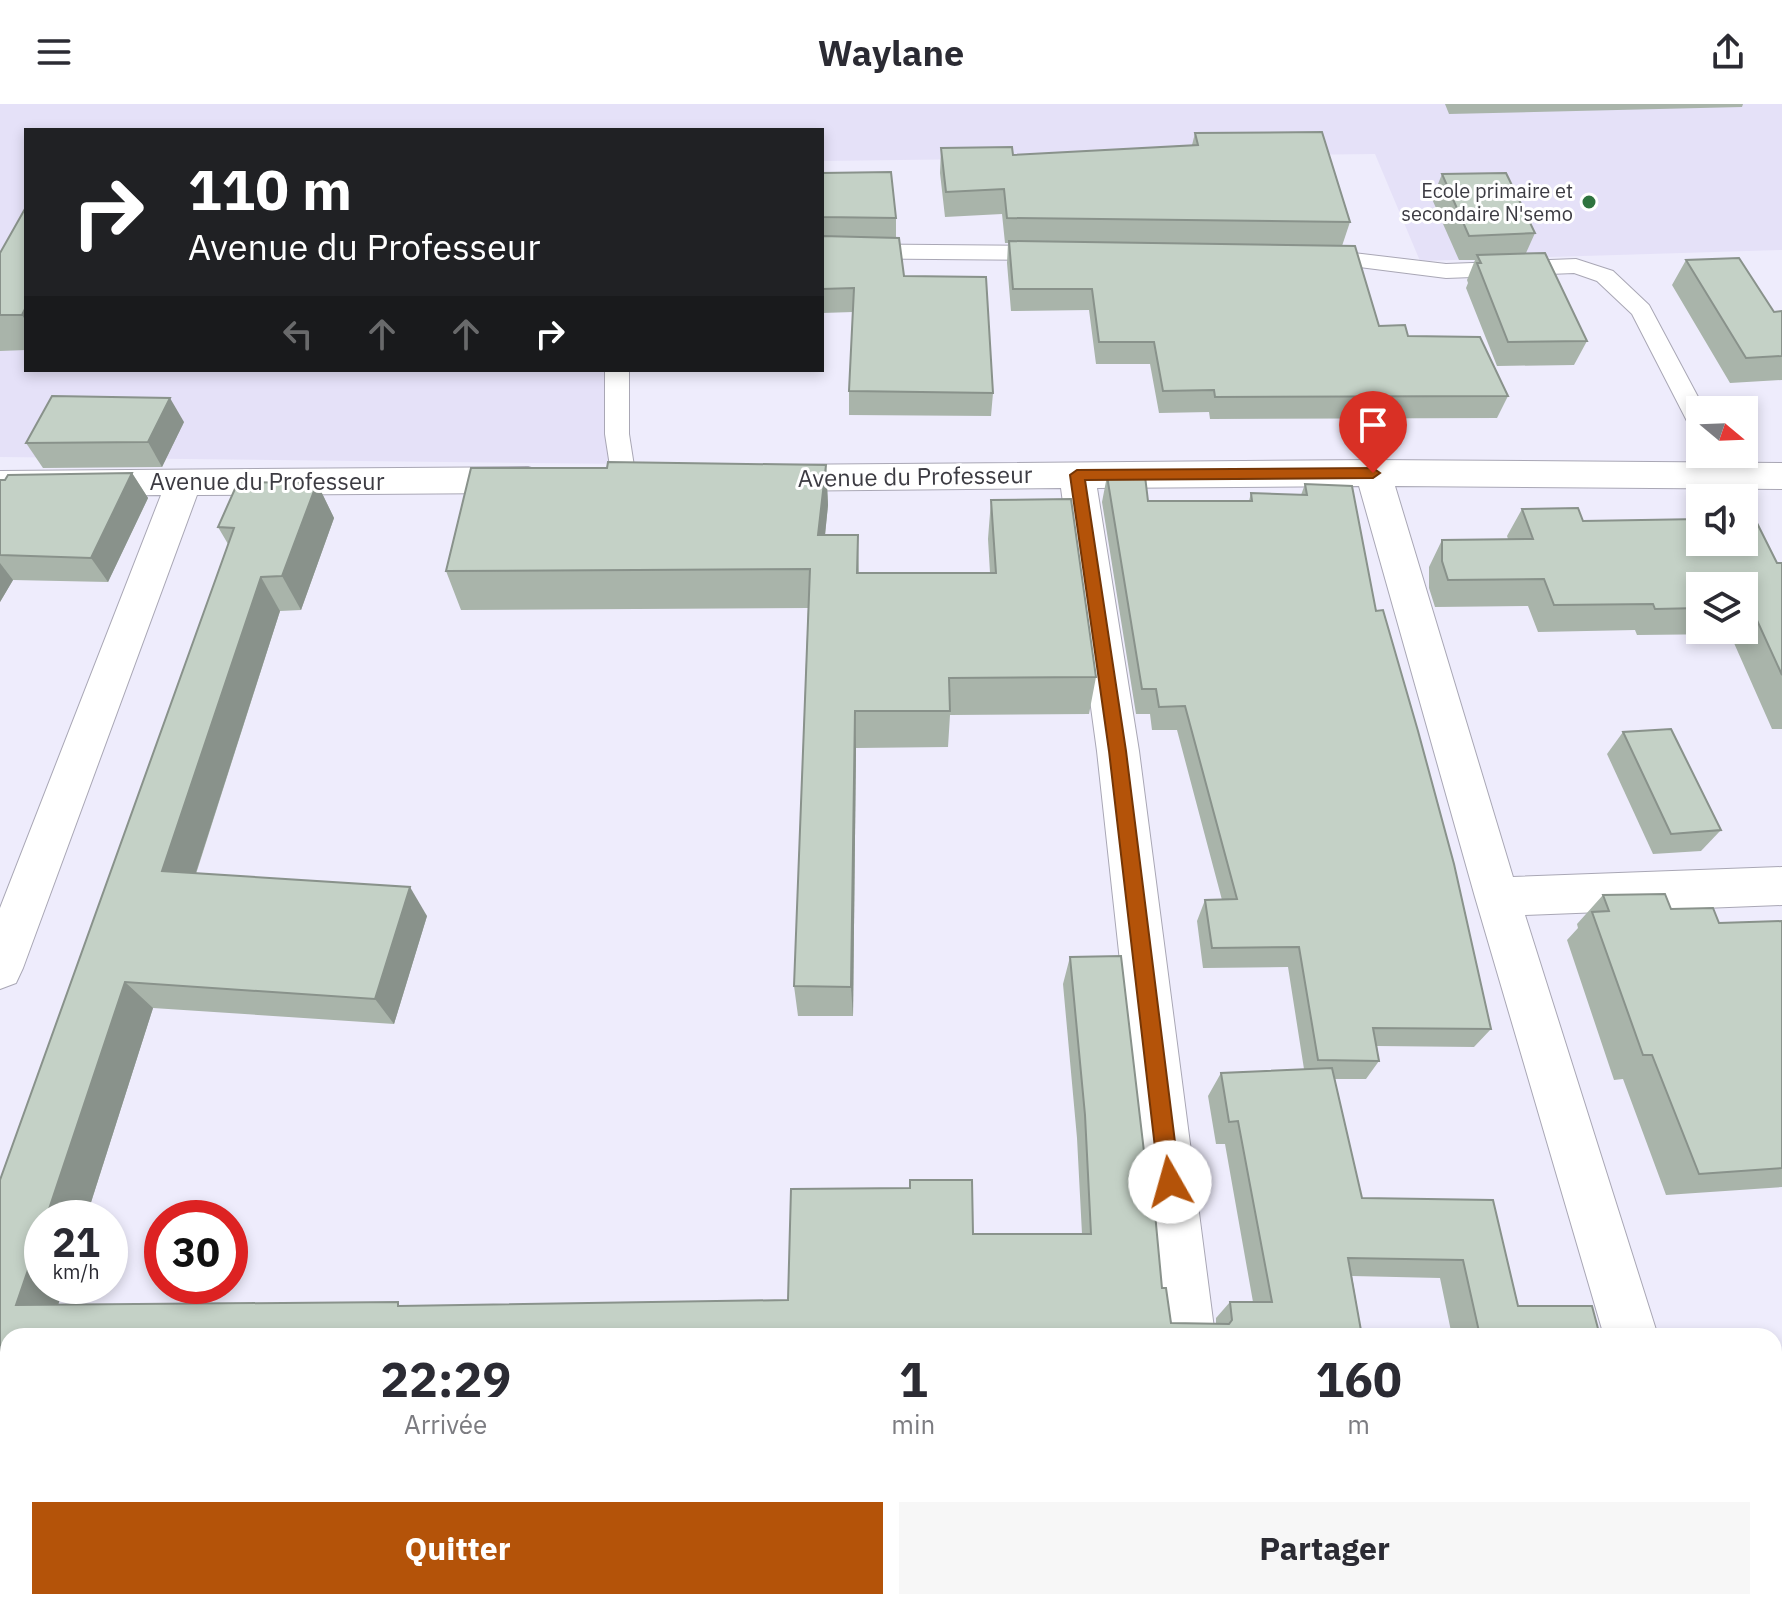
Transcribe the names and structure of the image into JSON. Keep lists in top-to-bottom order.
{
  "streets": {
    "street": ["Avenue du Professeur"]
  },
  "places": ["Ecole primaire et secondaire N'semo"],
  "north": "right",
  "page": {
    "header": "Waylane",
    "turn": ["110 m", "Avenue du Professeur"],
    "speed": "21 km/h",
    "limit": "30",
    "eta": [
      "22:29",
      "Arrivée",
      "1",
      "min",
      "160",
      "m"
    ],
    "buttons": ["Quitter", "Partager"]
  }
}
